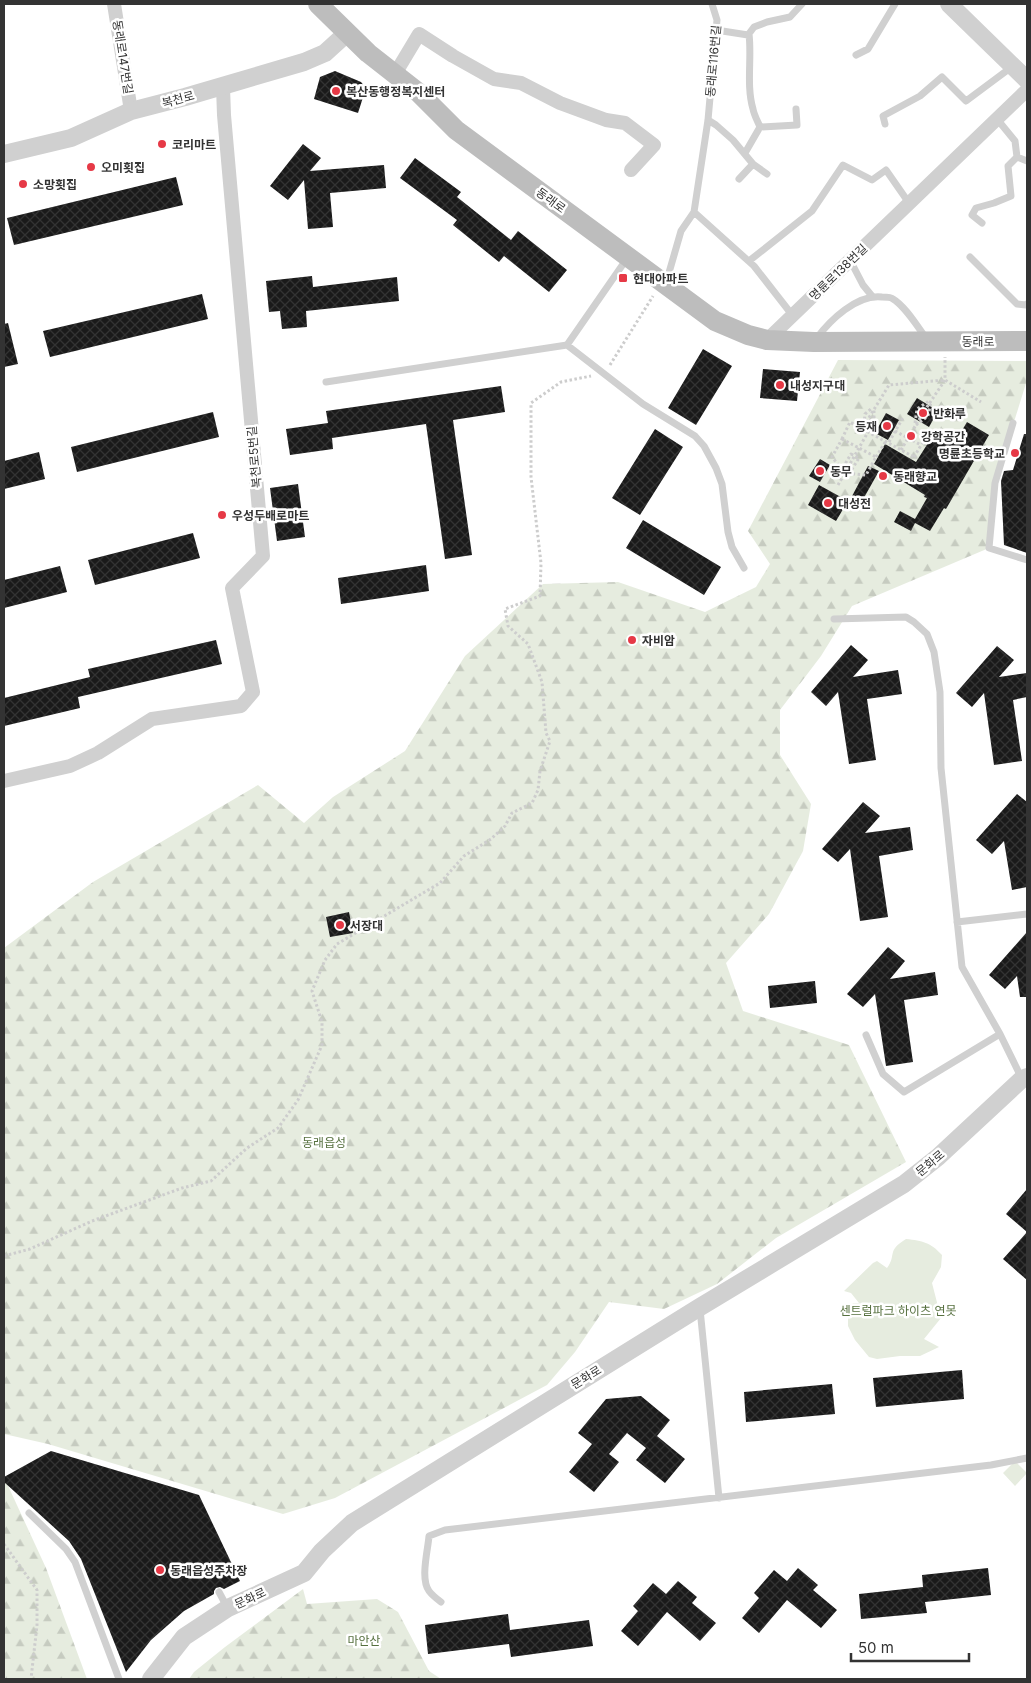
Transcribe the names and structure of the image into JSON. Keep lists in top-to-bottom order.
{
  "streets": {
    "main road": ["동래로"],
    "street": [
      "동래로147번길",
      "복천로",
      "명륜로138번길",
      "복천로5번길",
      "문화로"
    ],
    "lane": ["동래로116번길"]
  },
  "crossings": [
    ["동래로147번길", "복천로"],
    ["동래로116번길", "동래로"],
    ["복천로", "동래로"],
    ["복천로", "복천로5번길"],
    ["동래로", "명륜로138번길"]
  ],
  "parks": ["동래읍성", "센트럴파크 하이츠 연못", "마안산"],
  "places": {
    "other": [
      "복산동행정복지센터",
      "코리마트",
      "오미횟집",
      "소망횟집",
      "내성지구대",
      "반화루",
      "등재",
      "강학공간",
      "명륜초등학교",
      "동무",
      "동래향교",
      "대성전",
      "우성두배로마트",
      "자비암",
      "서장대",
      "동래읍성주차장"
    ],
    "transit": ["현대아파트"]
  },
  "scale_bar": "50 m"
}
